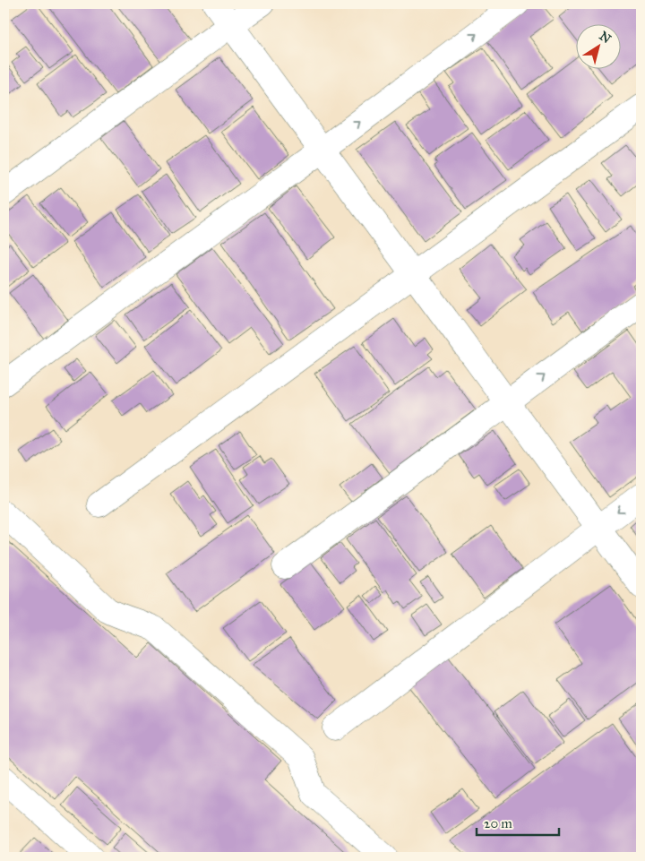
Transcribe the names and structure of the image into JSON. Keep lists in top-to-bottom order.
{
  "scale_bar": "20 m",
  "north": "top right"
}
